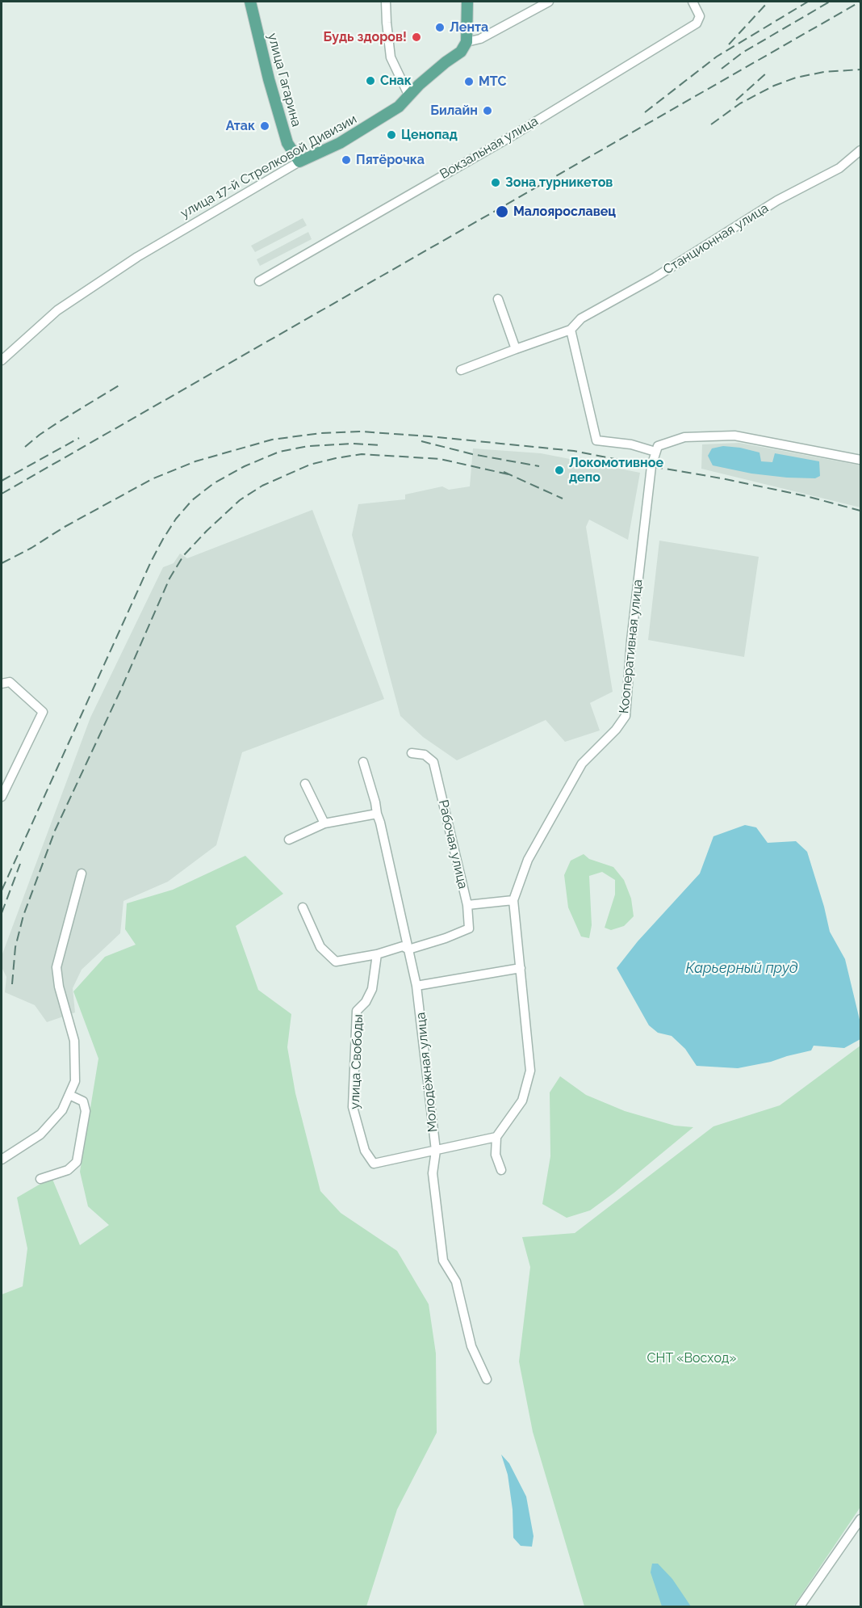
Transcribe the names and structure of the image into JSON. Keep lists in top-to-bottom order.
{
  "streets": {
    "main road": ["улица Гагарина", "улица 17-й Стрелковой Дивизии"],
    "street": [
      "Вокзальная улица",
      "Станционная улица",
      "Кооперативная улица",
      "Рабочая улица",
      "улица Свободы",
      "Молодёжная улица"
    ]
  },
  "crossings": [
    ["улица Гагарина", "улица 17-й Стрелковой Дивизии"],
    ["Рабочая улица", "Молодёжная улица"],
    ["улица Свободы", "Молодёжная улица"]
  ],
  "water": ["Карьерный пруд"],
  "parks": ["СНТ «Восход»"],
  "places": [
    "Лента",
    "Будь здоров!",
    "Снак",
    "МТС",
    "Билайн",
    "Атак",
    "Ценопад",
    "Пятёрочка",
    "Зона турникетов",
    "Малоярославец",
    "Локомотивное депо"
  ]
}
